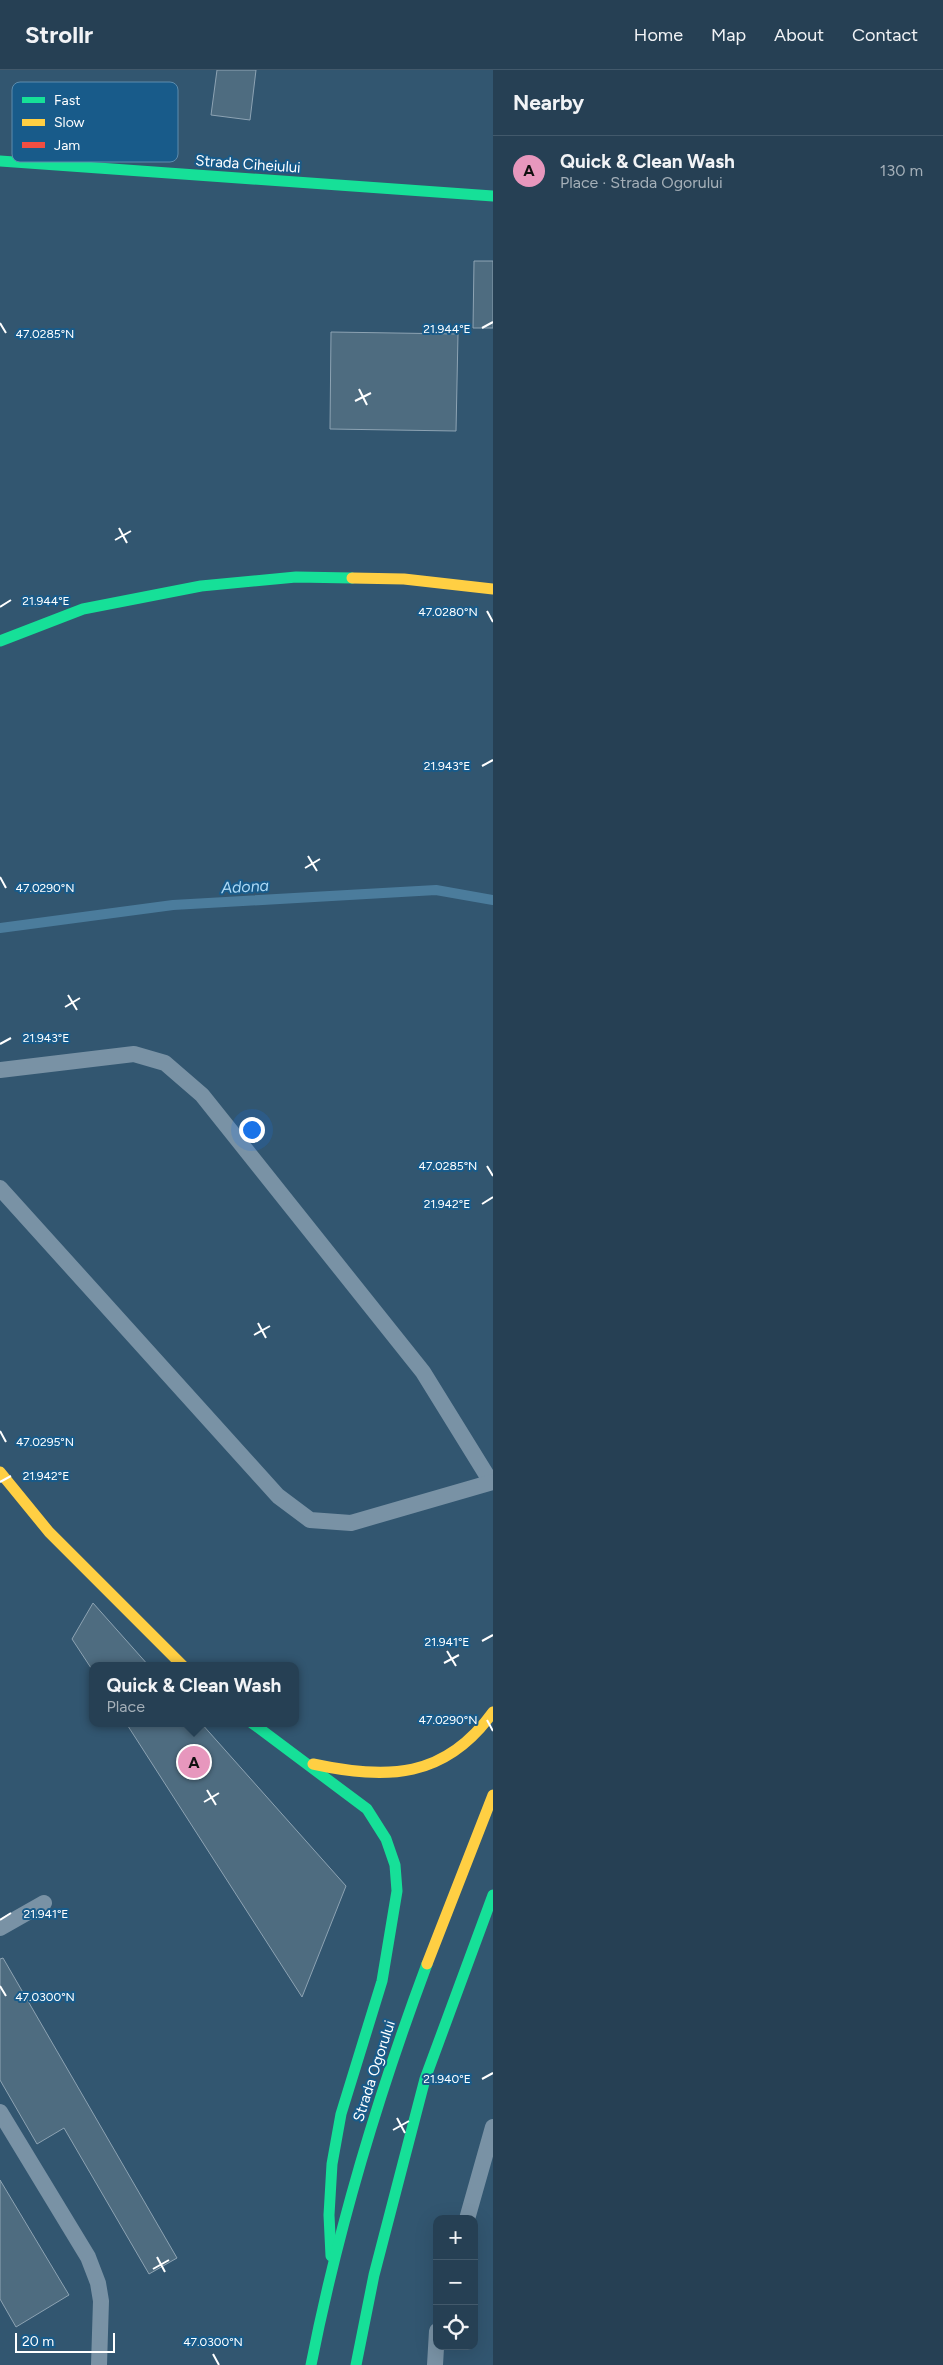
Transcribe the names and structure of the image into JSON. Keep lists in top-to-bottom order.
{
  "streets": {
    "main road": ["Strada Ciheiului", "Strada Ogorului"]
  },
  "water": ["Adona"],
  "legend": ["Fast", "Slow", "Jam"],
  "scale_bar": "20 m",
  "page": {
    "header": "Strollr",
    "nav": [
      "Home",
      "Map",
      "About",
      "Contact"
    ],
    "heading": "Nearby",
    "list": [
      {
        "mark": "A",
        "name": "Quick & Clean Wash",
        "note": "Place · Strada Ogorului",
        "value": "130 m"
      }
    ],
    "popup": ["Quick & Clean Wash", "Place"],
    "pins": "A",
    "map_buttons": ["+", "−"],
    "scale": "20 m"
  },
  "coordinates": [
    "21.944°E",
    "47.0285°N",
    "47.0280°N",
    "21.943°E",
    "47.0290°N",
    "21.942°E",
    "47.0295°N",
    "21.941°E",
    "47.0300°N",
    "21.940°E"
  ]
}
